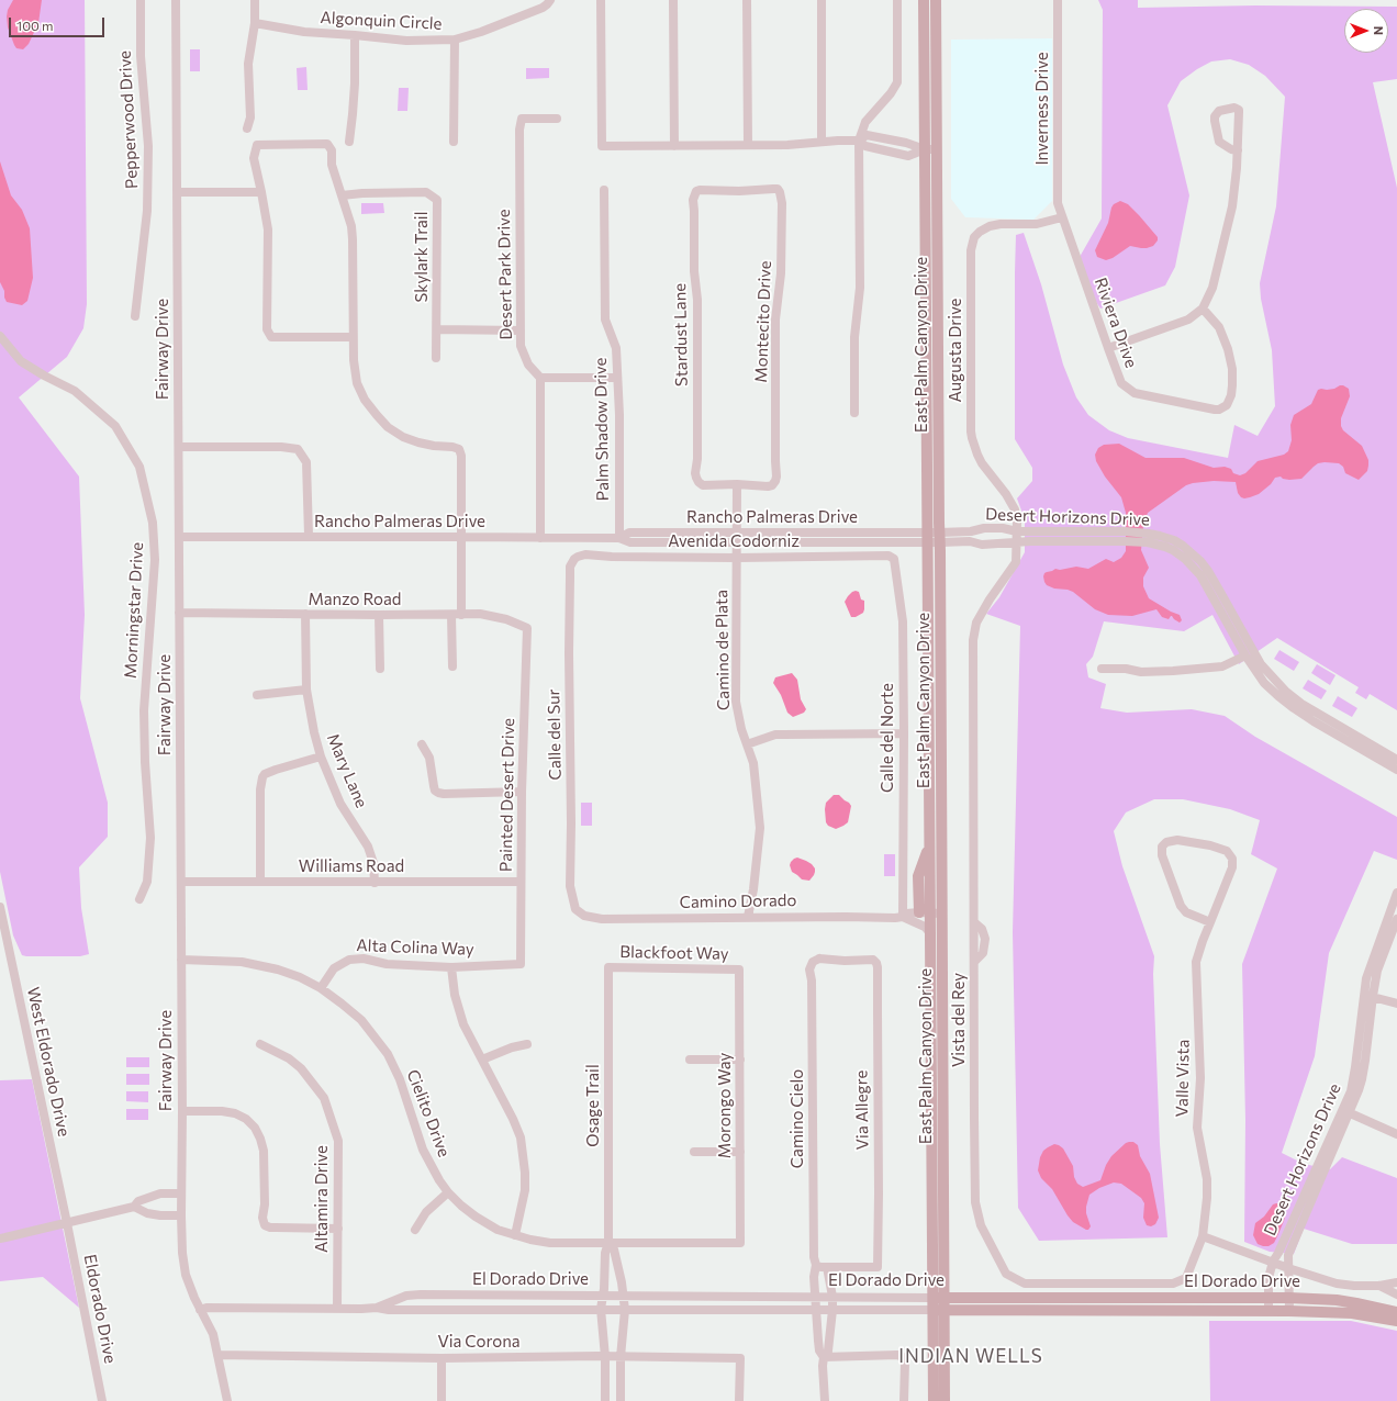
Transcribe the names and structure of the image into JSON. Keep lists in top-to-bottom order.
{
  "streets": {
    "main road": ["East Palm Canyon Drive", "El Dorado Drive"],
    "street": [
      "Algonquin Circle",
      "Inverness Drive",
      "Pepperwood Drive",
      "Skylark Trail",
      "Desert Park Drive",
      "Montecito Drive",
      "Riviera Drive",
      "Stardust Lane",
      "Fairway Drive",
      "Augusta Drive",
      "Palm Shadow Drive",
      "Rancho Palmeras Drive",
      "Desert Horizons Drive",
      "Avenida Codorniz",
      "Manzo Road",
      "Morningstar Drive",
      "Camino de Plata",
      "Calle del Sur",
      "Calle del Norte",
      "Mary Lane",
      "Painted Desert Drive",
      "Williams Road",
      "Camino Dorado",
      "Alta Colina Way",
      "Blackfoot Way",
      "Vista del Rey",
      "West Eldorado Drive",
      "Valle Vista",
      "Osage Trail",
      "Morongo Way",
      "Via Allegre",
      "Cielito Drive",
      "Camino Cielo",
      "Altamira Drive",
      "Eldorado Drive",
      "Via Corona"
    ]
  },
  "crossings": [
    ["Inverness Drive", "Riviera Drive"],
    ["Inverness Drive", "Augusta Drive"],
    ["Montecito Drive", "Stardust Lane"],
    ["Montecito Drive", "Camino de Plata"],
    ["Riviera Drive", "Augusta Drive"],
    ["Stardust Lane", "Camino de Plata"],
    ["East Palm Canyon Drive", "Rancho Palmeras Drive"],
    ["East Palm Canyon Drive", "Desert Horizons Drive"],
    ["East Palm Canyon Drive", "Camino Dorado"],
    ["East Palm Canyon Drive", "El Dorado Drive"],
    ["Fairway Drive", "Rancho Palmeras Drive"],
    ["Fairway Drive", "Manzo Road"],
    ["Fairway Drive", "Williams Road"],
    ["Fairway Drive", "Cielito Drive"],
    ["Fairway Drive", "El Dorado Drive"],
    ["Fairway Drive", "Via Corona"],
    ["Augusta Drive", "Desert Horizons Drive"],
    ["Augusta Drive", "Vista del Rey"],
    ["Palm Shadow Drive", "Rancho Palmeras Drive"],
    ["Rancho Palmeras Drive", "Desert Horizons Drive"],
    ["Rancho Palmeras Drive", "Camino de Plata"],
    ["Desert Horizons Drive", "Vista del Rey"],
    ["Desert Horizons Drive", "El Dorado Drive"],
    ["Avenida Codorniz", "Camino de Plata"],
    ["Avenida Codorniz", "Calle del Sur"],
    ["Avenida Codorniz", "Calle del Norte"],
    ["Manzo Road", "Mary Lane"],
    ["Manzo Road", "Painted Desert Drive"],
    ["Camino de Plata", "Camino Dorado"],
    ["Calle del Sur", "Camino Dorado"],
    ["Calle del Norte", "Camino Dorado"],
    ["Mary Lane", "Williams Road"],
    ["Painted Desert Drive", "Williams Road"],
    ["Painted Desert Drive", "Alta Colina Way"],
    ["Alta Colina Way", "Cielito Drive"],
    ["Blackfoot Way", "Osage Trail"],
    ["Blackfoot Way", "Morongo Way"],
    ["Vista del Rey", "Valle Vista"],
    ["West Eldorado Drive", "Eldorado Drive"],
    ["Osage Trail", "Cielito Drive"],
    ["Osage Trail", "El Dorado Drive"],
    ["Osage Trail", "Via Corona"],
    ["Morongo Way", "Cielito Drive"],
    ["Via Allegre", "Camino Cielo"],
    ["Camino Cielo", "El Dorado Drive"],
    ["Altamira Drive", "El Dorado Drive"]
  ],
  "districts": ["INDIAN WELLS"],
  "scale_bar": "100 m",
  "north": "right"
}
